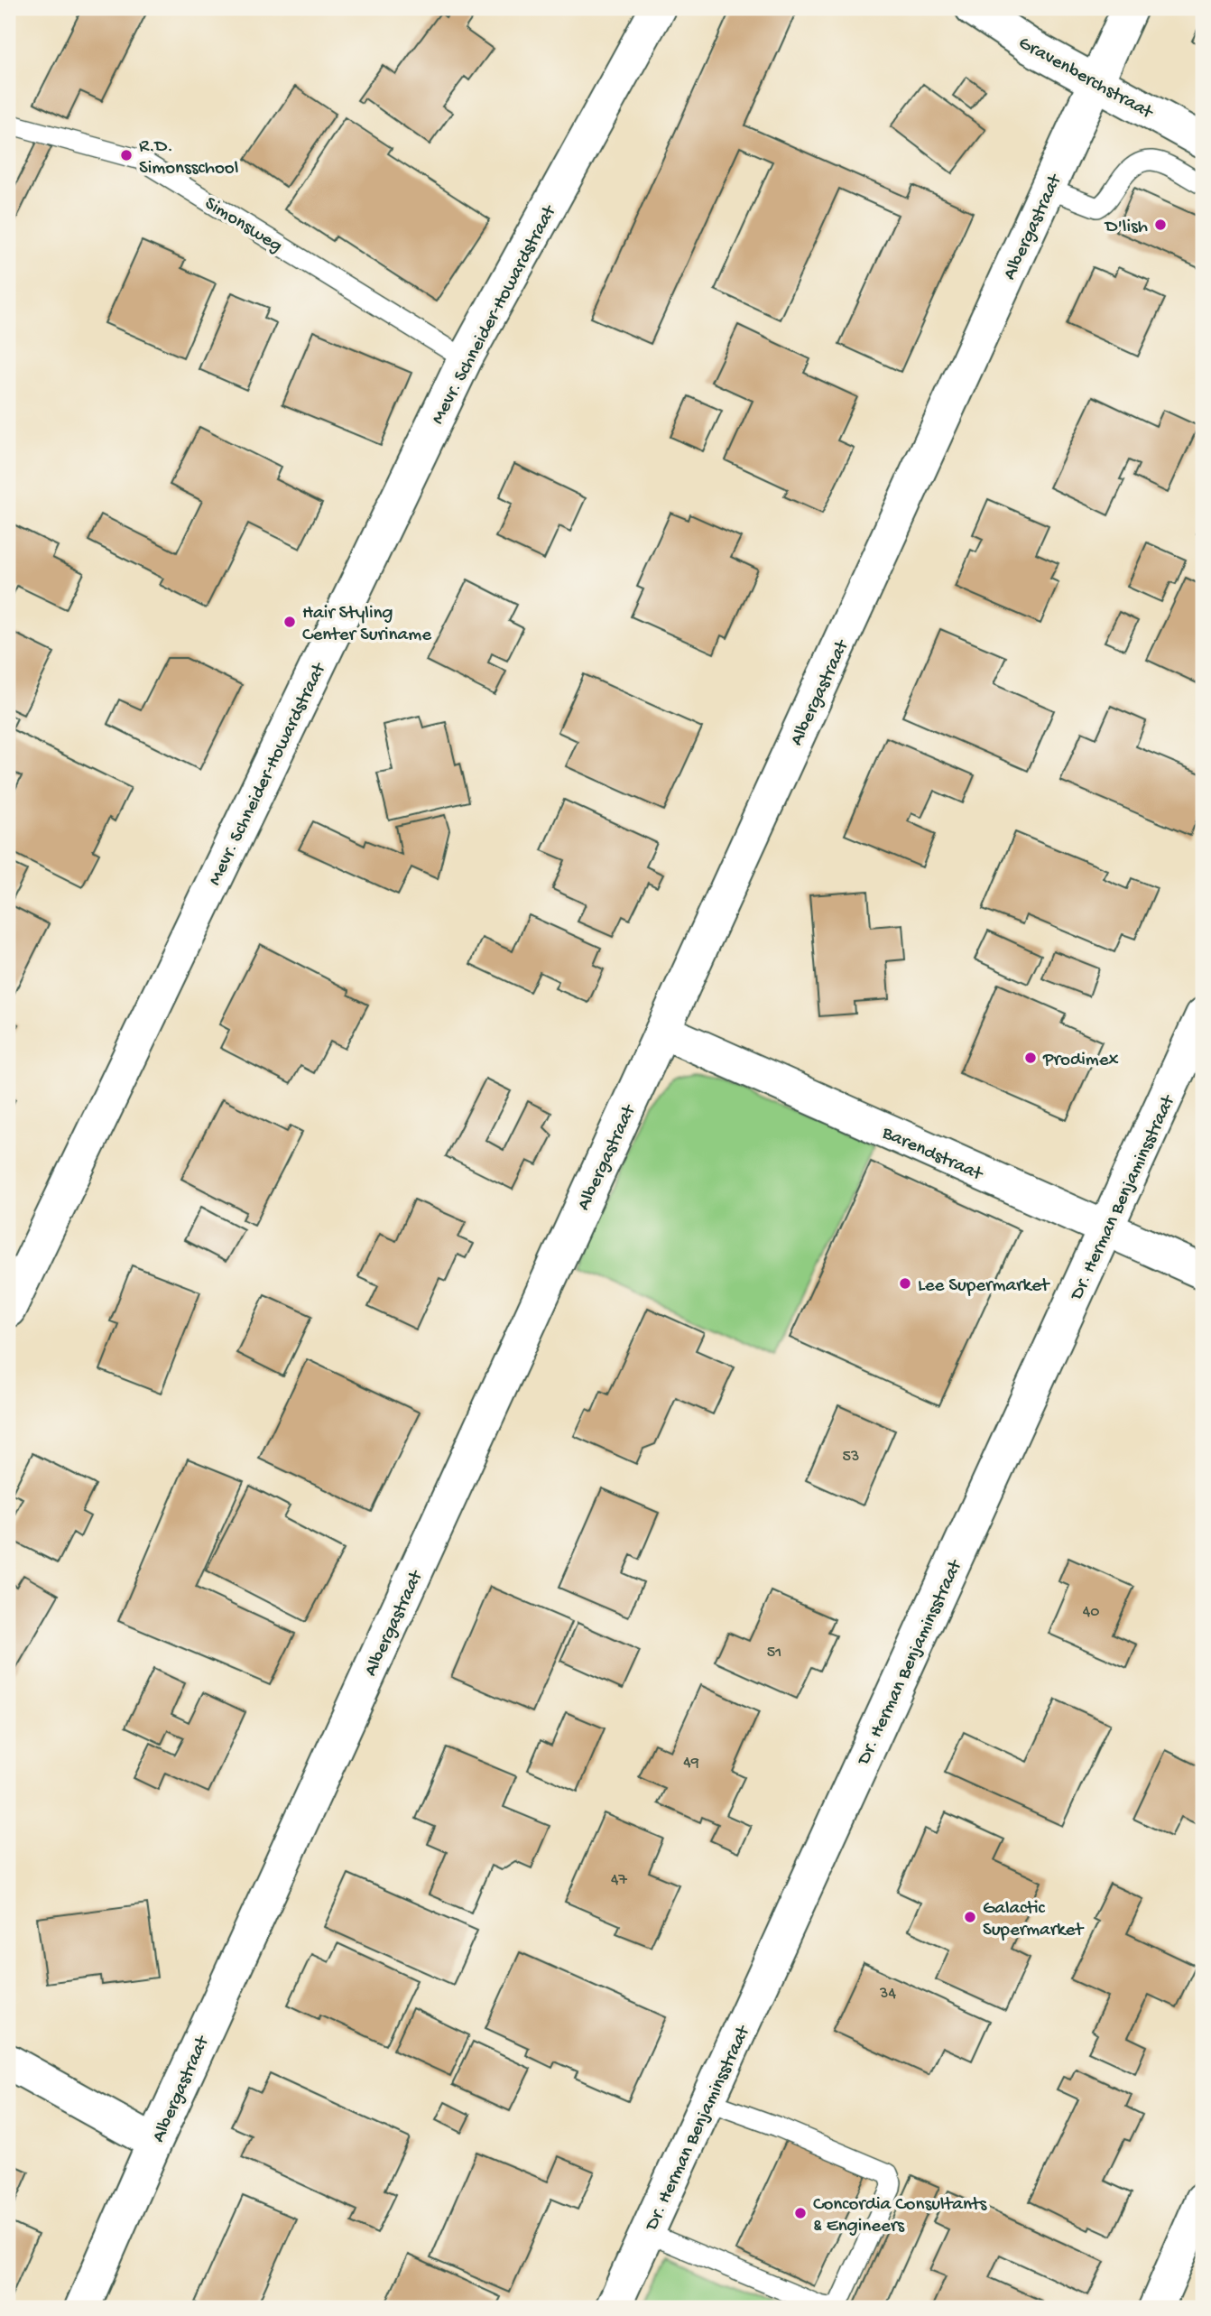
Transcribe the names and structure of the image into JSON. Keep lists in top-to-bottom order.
{
  "streets": {
    "street": [
      "Gravenberchstraat",
      "Albergastraat",
      "Mevr. Schneider-Howardstraat",
      "Barendstraat",
      "Dr. Herman Benjaminsstraat"
    ],
    "lane": ["Simonsweg"]
  },
  "crossings": [
    ["Gravenberchstraat", "Albergastraat"],
    ["Simonsweg", "Mevr. Schneider-Howardstraat"],
    ["Albergastraat", "Barendstraat"],
    ["Barendstraat", "Dr. Herman Benjaminsstraat"]
  ],
  "places": [
    "R.D. Simonsschool",
    "D'lish",
    "Hair Styling Center Suriname",
    "Prodimex",
    "Lee Supermarket",
    "Galactic Supermarket",
    "Concordia Consultants & Engineers"
  ],
  "house_numbers": [
    "53",
    "40",
    "51",
    "49",
    "47",
    "34"
  ]
}
